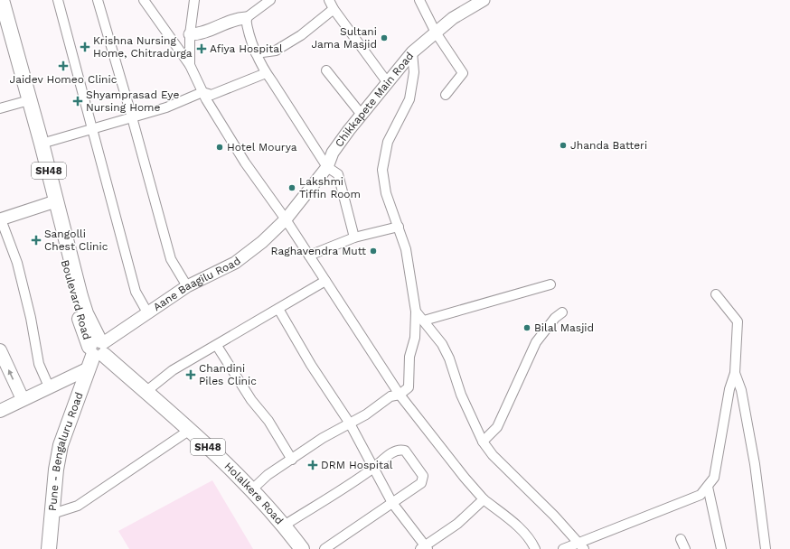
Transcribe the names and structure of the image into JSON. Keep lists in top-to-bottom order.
{
  "streets": {
    "main road": [
      "SH48",
      "Boulevard Road",
      "Pune - Bengaluru Road",
      "Holalkere Road"
    ],
    "street": ["Chikkapete Main Road", "Aane Baagilu Road"]
  },
  "crossings": [
    ["Chikkapete Main Road", "Aane Baagilu Road"],
    ["Aane Baagilu Road", "Boulevard Road"],
    ["Aane Baagilu Road", "Pune - Bengaluru Road"],
    ["Aane Baagilu Road", "Holalkere Road"],
    ["Boulevard Road", "Pune - Bengaluru Road"],
    ["Boulevard Road", "Holalkere Road"],
    ["Pune - Bengaluru Road", "Holalkere Road"]
  ],
  "places": {
    "other": [
      "Sultani Jama Masjid",
      "Jhanda Batteri",
      "Hotel Mourya",
      "Lakshmi Tiffin Room",
      "Raghavendra Mutt",
      "Bilal Masjid"
    ],
    "health": [
      "Krishna Nursing Home, Chitradurga",
      "Afiya Hospital",
      "Jaidev Homeo Clinic",
      "Shyamprasad Eye Nursing Home",
      "Sangolli Chest Clinic",
      "Chandini Piles Clinic",
      "DRM Hospital"
    ]
  }
}
